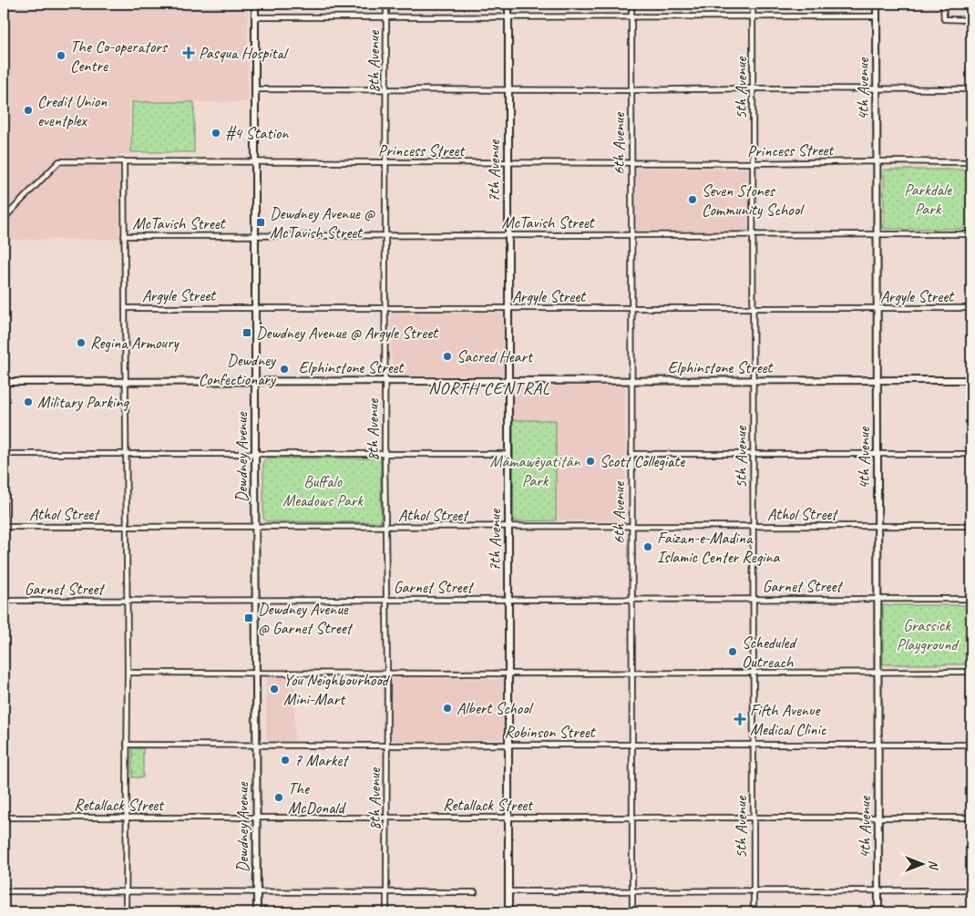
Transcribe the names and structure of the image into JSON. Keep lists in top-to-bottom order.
{
  "streets": {
    "street": [
      "8th Avenue",
      "5th Avenue",
      "4th Avenue",
      "6th Avenue",
      "Princess Street",
      "7th Avenue",
      "McTavish Street",
      "Argyle Street",
      "Elphinstone Street",
      "Dewdney Avenue",
      "Athol Street",
      "Garnet Street",
      "Robinson Street",
      "Retallack Street"
    ]
  },
  "crossings": [
    ["8th Avenue", "Princess Street"],
    ["8th Avenue", "McTavish Street"],
    ["8th Avenue", "Argyle Street"],
    ["8th Avenue", "Elphinstone Street"],
    ["8th Avenue", "Athol Street"],
    ["8th Avenue", "Garnet Street"],
    ["8th Avenue", "Robinson Street"],
    ["8th Avenue", "Retallack Street"],
    ["5th Avenue", "Princess Street"],
    ["5th Avenue", "McTavish Street"],
    ["5th Avenue", "Argyle Street"],
    ["5th Avenue", "Elphinstone Street"],
    ["5th Avenue", "Athol Street"],
    ["5th Avenue", "Garnet Street"],
    ["5th Avenue", "Robinson Street"],
    ["5th Avenue", "Retallack Street"],
    ["4th Avenue", "Princess Street"],
    ["4th Avenue", "McTavish Street"],
    ["4th Avenue", "Argyle Street"],
    ["4th Avenue", "Elphinstone Street"],
    ["4th Avenue", "Athol Street"],
    ["4th Avenue", "Garnet Street"],
    ["4th Avenue", "Robinson Street"],
    ["4th Avenue", "Retallack Street"],
    ["6th Avenue", "Princess Street"],
    ["6th Avenue", "McTavish Street"],
    ["6th Avenue", "Argyle Street"],
    ["6th Avenue", "Elphinstone Street"],
    ["6th Avenue", "Athol Street"],
    ["6th Avenue", "Garnet Street"],
    ["6th Avenue", "Robinson Street"],
    ["6th Avenue", "Retallack Street"],
    ["Princess Street", "7th Avenue"],
    ["Princess Street", "Dewdney Avenue"],
    ["7th Avenue", "McTavish Street"],
    ["7th Avenue", "Argyle Street"],
    ["7th Avenue", "Elphinstone Street"],
    ["7th Avenue", "Athol Street"],
    ["7th Avenue", "Garnet Street"],
    ["7th Avenue", "Robinson Street"],
    ["7th Avenue", "Retallack Street"],
    ["McTavish Street", "Dewdney Avenue"],
    ["Argyle Street", "Dewdney Avenue"],
    ["Elphinstone Street", "Dewdney Avenue"],
    ["Dewdney Avenue", "Athol Street"],
    ["Dewdney Avenue", "Garnet Street"],
    ["Dewdney Avenue", "Robinson Street"],
    ["Dewdney Avenue", "Retallack Street"]
  ],
  "districts": ["NORTH CENTRAL"],
  "parks": [
    "Parkdale Park",
    "Mâmawêyatitân Park",
    "Buffalo Meadows Park",
    "Grassick Playground"
  ],
  "places": {
    "health": ["Pasqua Hospital", "Fifth Avenue Medical Clinic"],
    "other": [
      "The Co-operators Centre",
      "Credit Union eventplex",
      "#4 Station",
      "Seven Stones Community School",
      "Regina Armoury",
      "Sacred Heart",
      "Dewdney Confectionary",
      "Military Parking",
      "Scott Collegiate",
      "Faizan-e-Madina Islamic Center Regina",
      "Scheduled Outreach",
      "You Neighbourhood Mini-Mart",
      "Albert School",
      "7 Market",
      "The McDonald"
    ],
    "transit": ["Dewdney Avenue @ McTavish Street", "Dewdney Avenue @ Argyle Street", "Dewdney Avenue @ Garnet Street"]
  },
  "north": "right"
}
